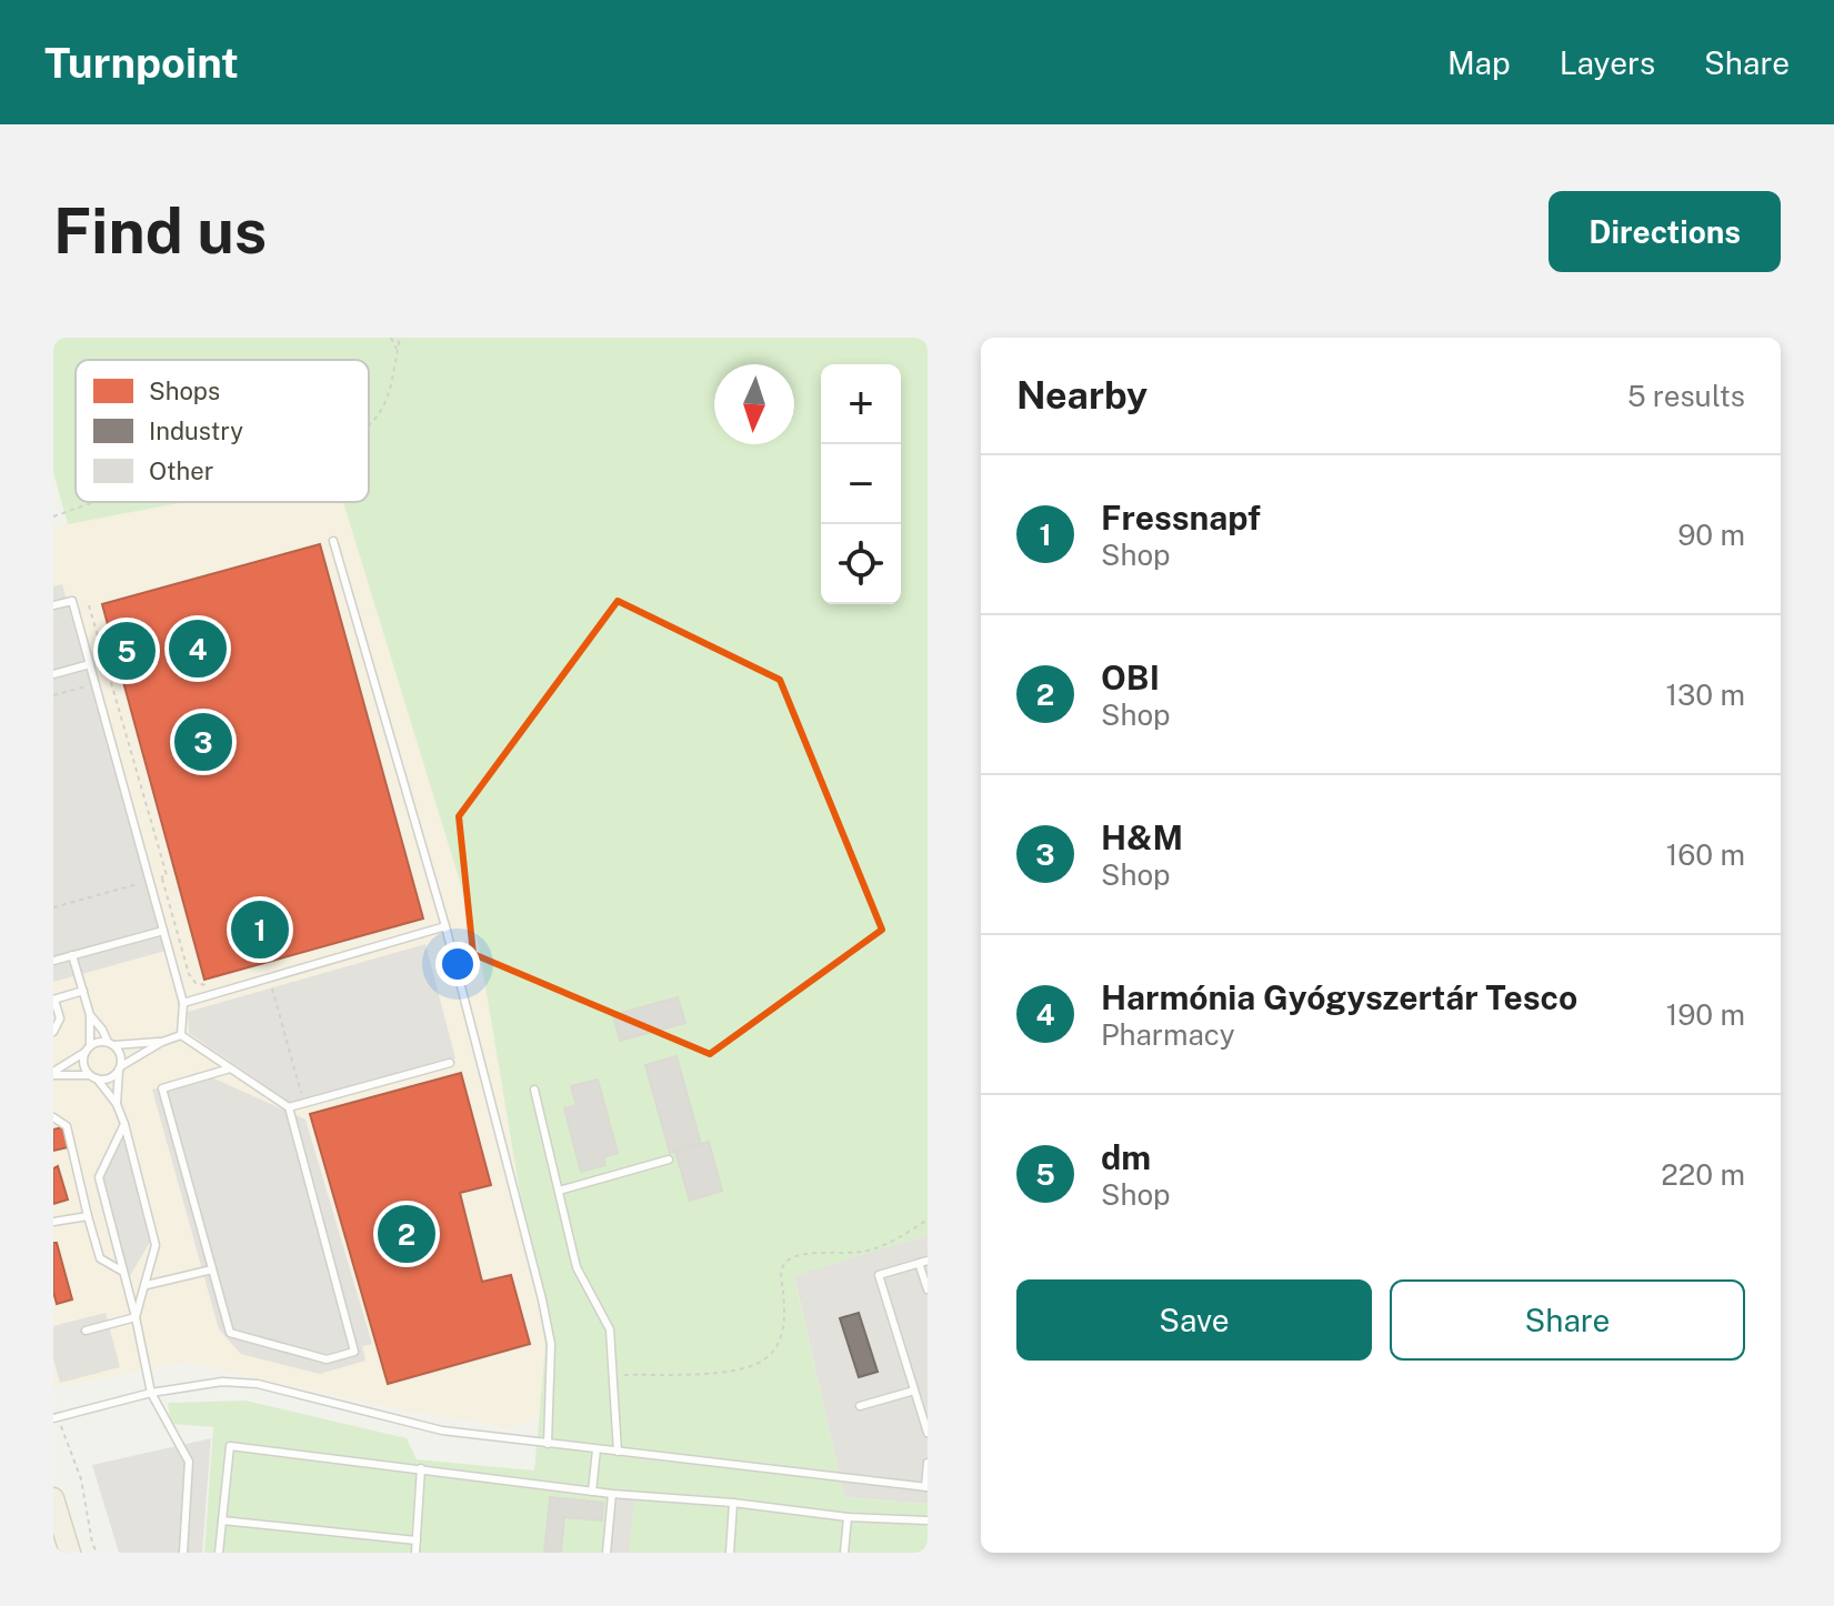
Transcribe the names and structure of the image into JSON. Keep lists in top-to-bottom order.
{
  "legend": ["Shops", "Industry", "Other"],
  "north": "bottom",
  "page": {
    "header": "Turnpoint",
    "nav": ["Map", "Layers", "Share"],
    "buttons": [
      "Directions",
      ["Save", "Share"]
    ],
    "title": "Find us",
    "heading": ["Nearby", "5 results"],
    "map_buttons": ["+", "−"],
    "list": [
      {
        "mark": "1",
        "name": "Fressnapf",
        "note": "Shop",
        "value": "90 m"
      },
      {
        "mark": "2",
        "name": "OBI",
        "note": "Shop",
        "value": "130 m"
      },
      {
        "mark": "3",
        "name": "H&M",
        "note": "Shop",
        "value": "160 m"
      },
      {
        "mark": "4",
        "name": "Harmónia Gyógyszertár Tesco",
        "note": "Pharmacy",
        "value": "190 m"
      },
      {
        "mark": "5",
        "name": "dm",
        "note": "Shop",
        "value": "220 m"
      }
    ],
    "pins": [
      "4",
      "5",
      "3",
      "1",
      "2"
    ]
  }
}
